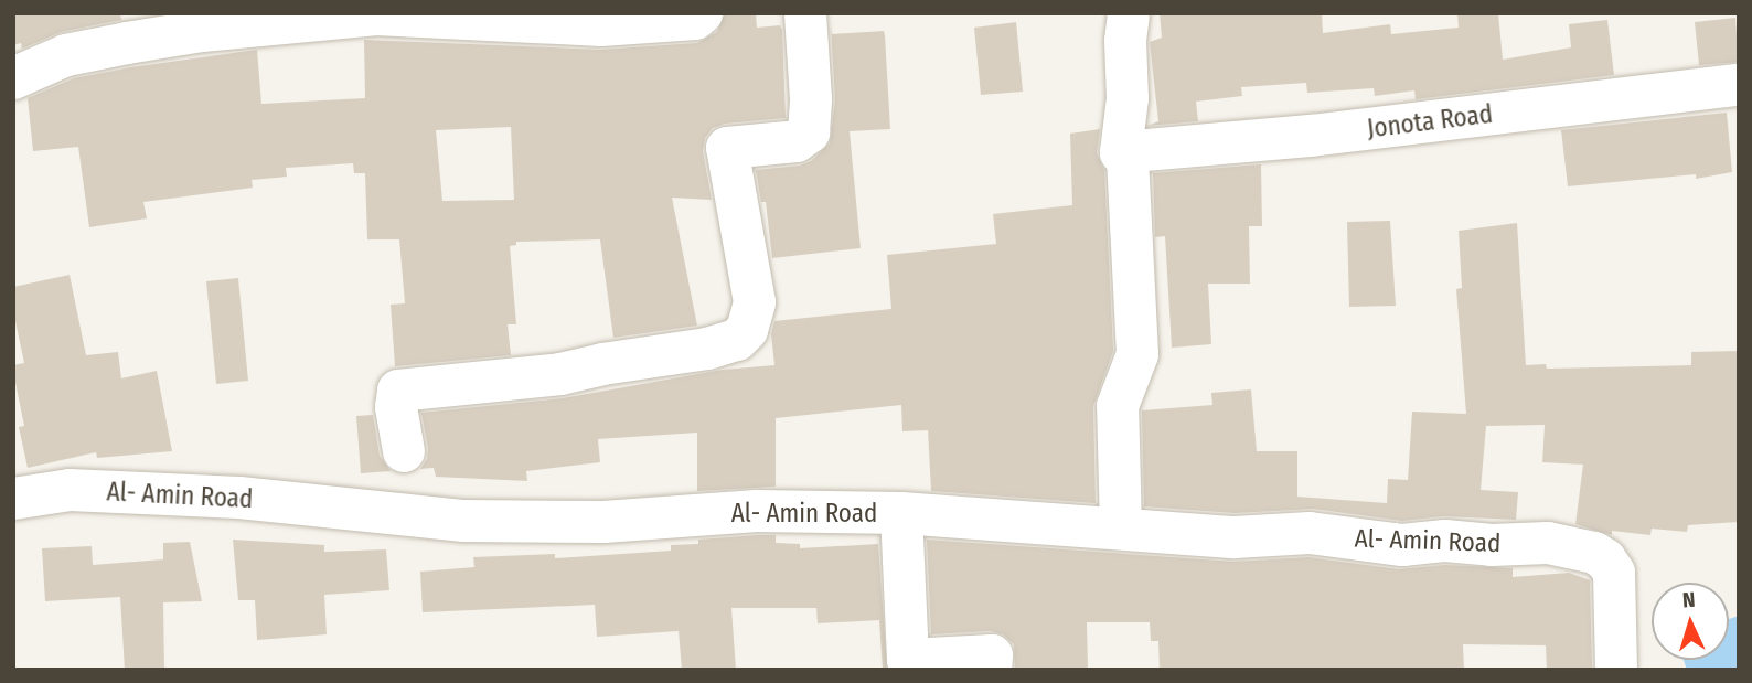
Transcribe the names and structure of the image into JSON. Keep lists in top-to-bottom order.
{
  "streets": {
    "street": ["Jonota Road", "Al- Amin Road"]
  },
  "north": "top"
}
